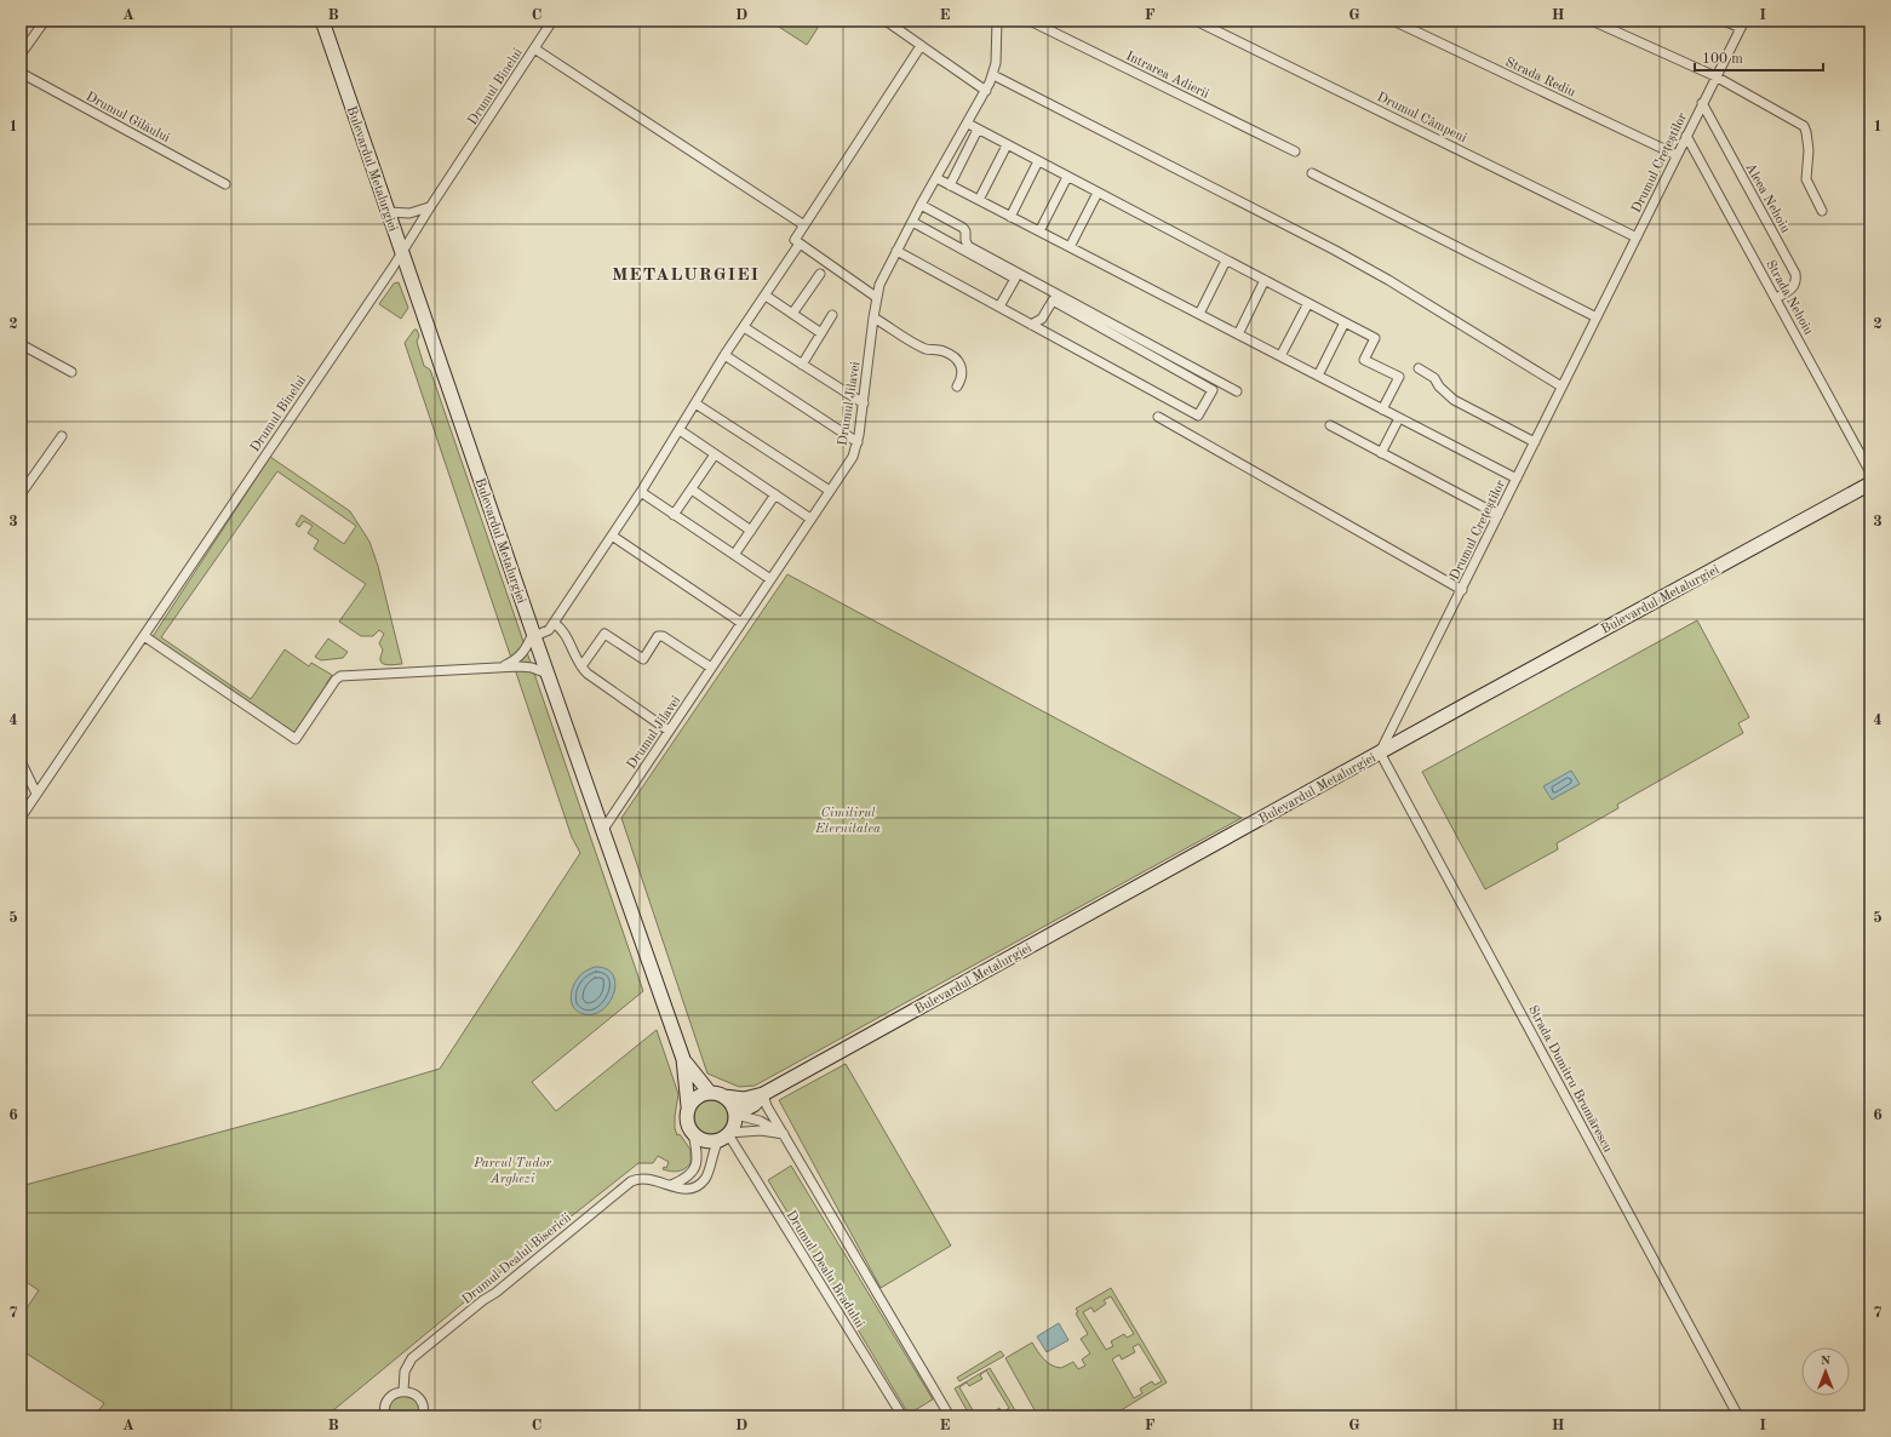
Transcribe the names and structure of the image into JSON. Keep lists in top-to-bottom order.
{
  "streets": {
    "main road": ["Bulevardul Metalurgiei"],
    "street": [
      "Intrarea Adierii",
      "Strada Rediu",
      "Drumul Binelui",
      "Drumul Gilăului",
      "Drumul Câmpeni",
      "Drumul Crețeștilor",
      "Aleea Nehoiu",
      "Strada Nehoiu",
      "Drumul Jilavei",
      "Strada Dumitru Brumărescu",
      "Drumul Dealul Bisericii",
      "Drumul Dealu Bradului"
    ]
  },
  "crossings": [
    ["Strada Rediu", "Drumul Crețeștilor"],
    ["Drumul Binelui", "Bulevardul Metalurgiei"],
    ["Drumul Câmpeni", "Drumul Crețeștilor"],
    ["Drumul Crețeștilor", "Bulevardul Metalurgiei"],
    ["Drumul Crețeștilor", "Aleea Nehoiu"],
    ["Drumul Crețeștilor", "Strada Nehoiu"],
    ["Drumul Crețeștilor", "Strada Dumitru Brumărescu"],
    ["Bulevardul Metalurgiei", "Drumul Jilavei"],
    ["Bulevardul Metalurgiei", "Strada Dumitru Brumărescu"],
    ["Bulevardul Metalurgiei", "Drumul Dealul Bisericii"],
    ["Bulevardul Metalurgiei", "Drumul Dealu Bradului"],
    ["Aleea Nehoiu", "Strada Nehoiu"],
    ["Drumul Dealul Bisericii", "Drumul Dealu Bradului"]
  ],
  "districts": ["METALURGIEI"],
  "parks": ["Cimitirul Eternitatea", "Parcul Tudor Arghezi"],
  "scale_bar": "100 m",
  "north": "top",
  "grid": {
    "columns": [
      "A",
      "B",
      "C",
      "D",
      "E",
      "F",
      "G",
      "H",
      "I"
    ],
    "rows": [
      "1",
      "2",
      "3",
      "4",
      "5",
      "6",
      "7"
    ]
  }
}
